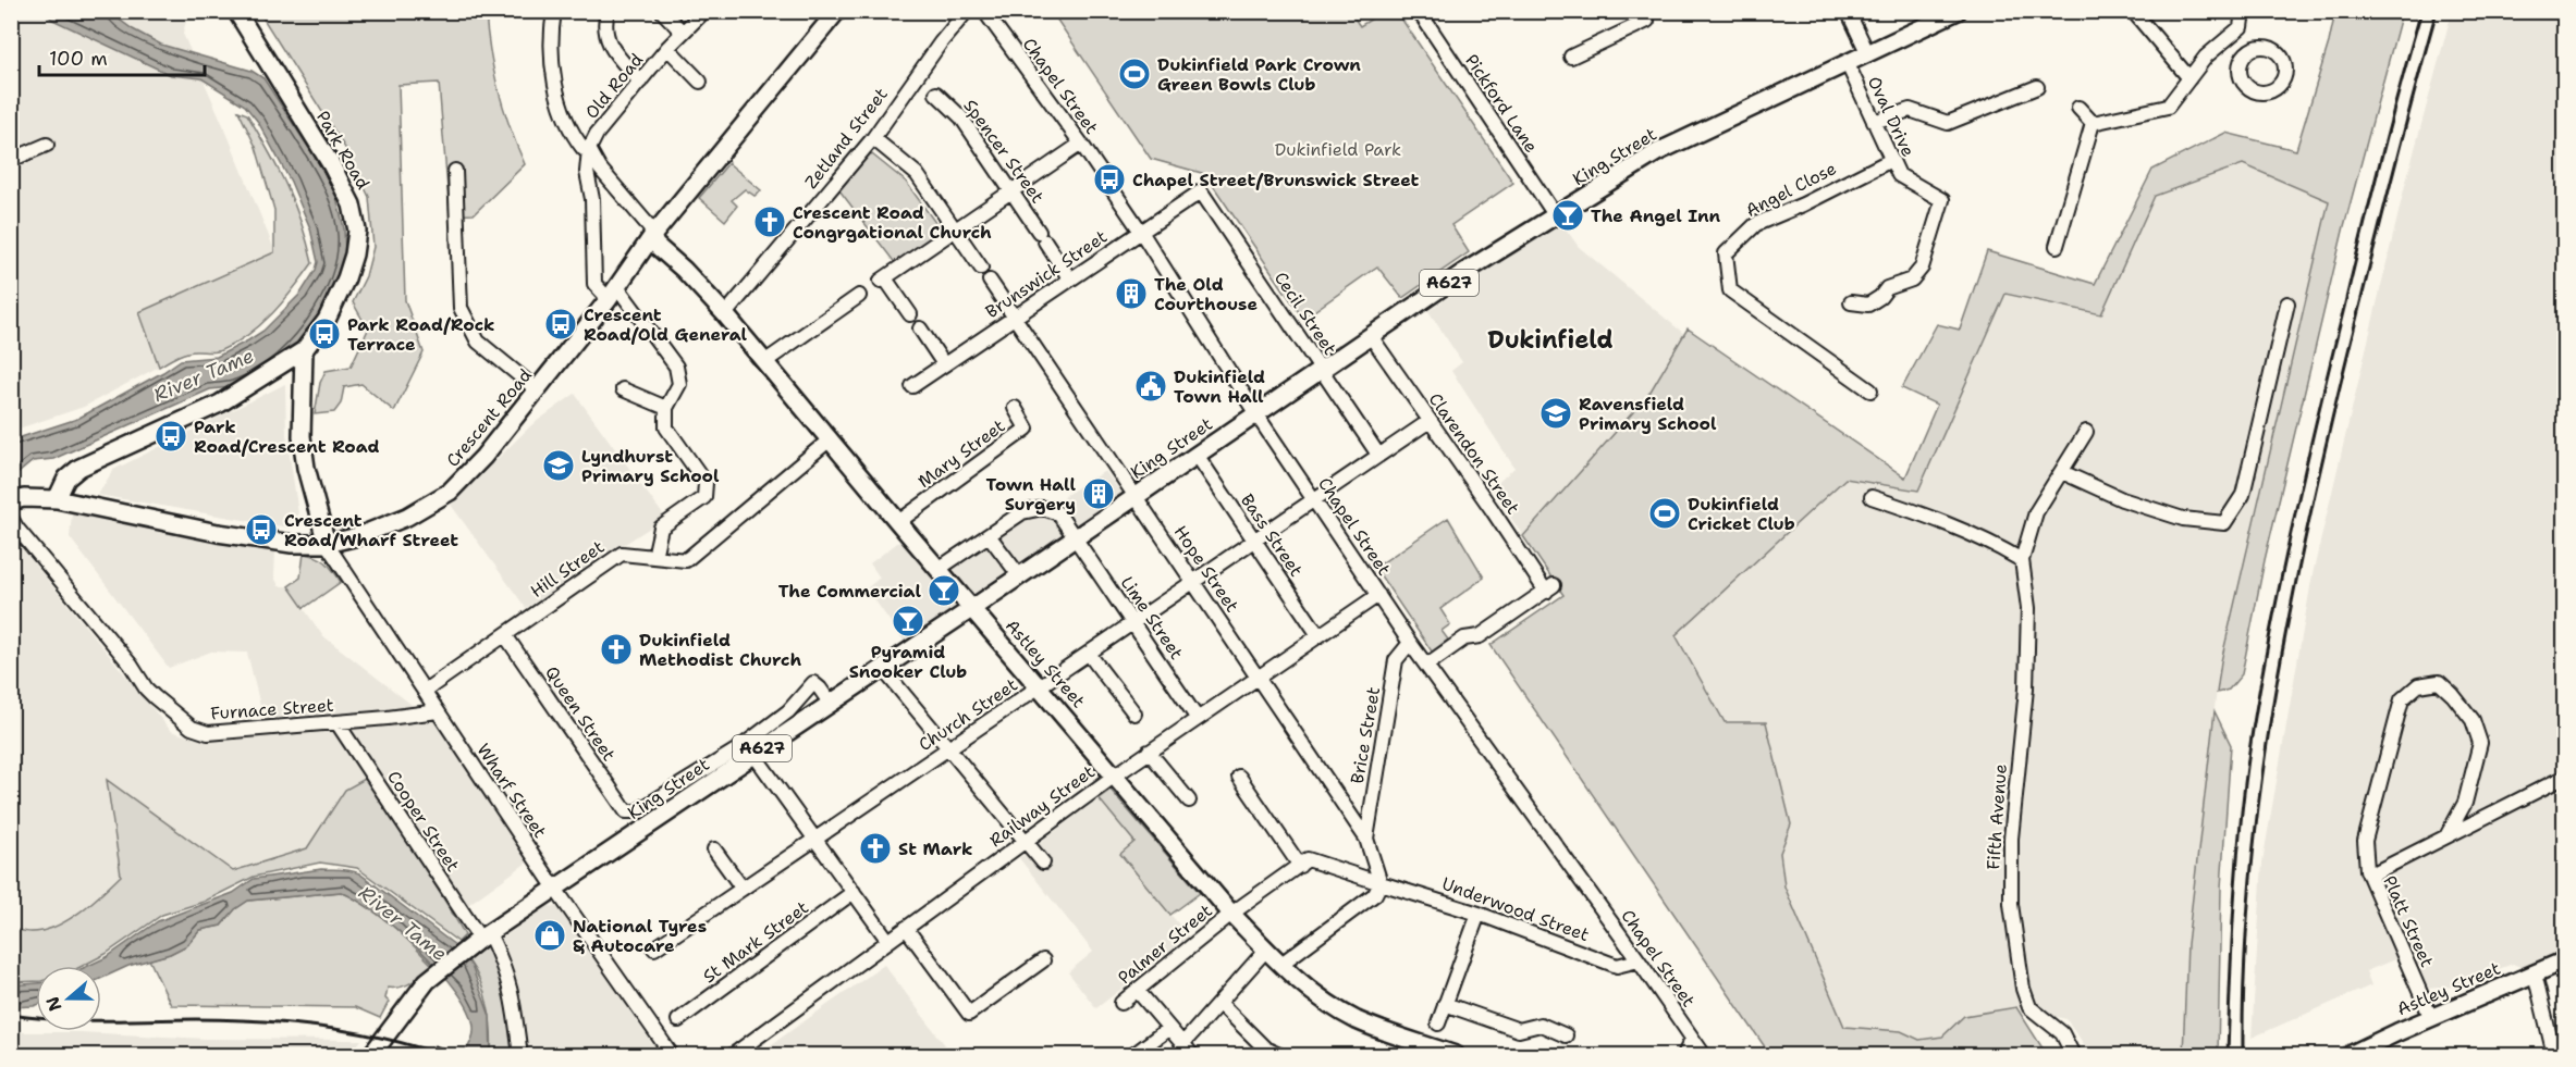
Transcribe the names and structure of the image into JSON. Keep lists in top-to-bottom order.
{
  "streets": {
    "main road": [
      "Park Road",
      "King Street",
      "A627",
      "Crescent Road",
      "Astley Street"
    ],
    "street": [
      "Old Road",
      "Chapel Street",
      "Pickford Lane",
      "Oval Drive",
      "Zetland Street",
      "Spencer Street",
      "Angel Close",
      "Brunswick Street",
      "Cecil Street",
      "Mary Street",
      "Clarendon Street",
      "Bass Street",
      "Hill Street",
      "Hope Street",
      "Lime Street",
      "Furnace Street",
      "Queen Street",
      "Church Street",
      "Brice Street",
      "Wharf Street",
      "Railway Street",
      "Fifth Avenue",
      "Cooper Street",
      "Underwood Street",
      "Platt Street",
      "St Mark Street",
      "Palmer Street"
    ]
  },
  "crossings": [
    ["Chapel Street", "King Street"],
    ["Chapel Street", "Brunswick Street"],
    ["Chapel Street", "Clarendon Street"],
    ["Chapel Street", "Church Street"],
    ["Chapel Street", "Brice Street"],
    ["Chapel Street", "Railway Street"],
    ["Chapel Street", "Underwood Street"],
    ["Pickford Lane", "King Street"],
    ["Oval Drive", "King Street"],
    ["Oval Drive", "Angel Close"],
    ["Zetland Street", "Astley Street"],
    ["Spencer Street", "Brunswick Street"],
    ["King Street", "A627"],
    ["King Street", "Cecil Street"],
    ["King Street", "Clarendon Street"],
    ["King Street", "Bass Street"],
    ["King Street", "Hope Street"],
    ["King Street", "Lime Street"],
    ["King Street", "Astley Street"],
    ["King Street", "Queen Street"],
    ["King Street", "Wharf Street"],
    ["King Street", "Cooper Street"],
    ["Brunswick Street", "Cecil Street"],
    ["Brunswick Street", "Hope Street"],
    ["A627", "Cooper Street"],
    ["Cecil Street", "Church Street"],
    ["Crescent Road", "Astley Street"],
    ["Crescent Road", "Wharf Street"],
    ["Mary Street", "Astley Street"],
    ["Clarendon Street", "Church Street"],
    ["Bass Street", "Church Street"],
    ["Bass Street", "Railway Street"],
    ["Hill Street", "Astley Street"],
    ["Hill Street", "Queen Street"],
    ["Hill Street", "Wharf Street"],
    ["Hope Street", "Church Street"],
    ["Hope Street", "Brice Street"],
    ["Hope Street", "Railway Street"],
    ["Hope Street", "Underwood Street"],
    ["Lime Street", "Astley Street"],
    ["Lime Street", "Church Street"],
    ["Lime Street", "Railway Street"],
    ["Astley Street", "Church Street"],
    ["Astley Street", "Railway Street"],
    ["Astley Street", "Platt Street"],
    ["Astley Street", "Palmer Street"],
    ["Furnace Street", "Wharf Street"],
    ["Furnace Street", "Cooper Street"],
    ["Underwood Street", "Palmer Street"]
  ],
  "districts": ["Dukinfield"],
  "water": ["River Tame"],
  "parks": ["Dukinfield Park"],
  "places": {
    "sports": ["Dukinfield Park Crown Green Bowls Club", "Dukinfield Cricket Club"],
    "bus stop": [
      "Chapel Street/Brunswick Street",
      "Crescent Road/Old General",
      "Park Road/Rock Terrace",
      "Park Road/Crescent Road",
      "Crescent Road/Wharf Street"
    ],
    "bar": ["The Angel Inn", "The Commercial", "Pyramid Snooker Club"],
    "church": ["Crescent Road Congrgational Church", "Dukinfield Methodist Church", "St Mark"],
    "building": ["The Old Courthouse", "Town Hall Surgery"],
    "public building": ["Dukinfield Town Hall"],
    "school or university": ["Ravensfield Primary School", "Lyndhurst Primary School"],
    "shop": ["National Tyres & Autocare"]
  },
  "scale_bar": "100 m",
  "north": "left"
}
